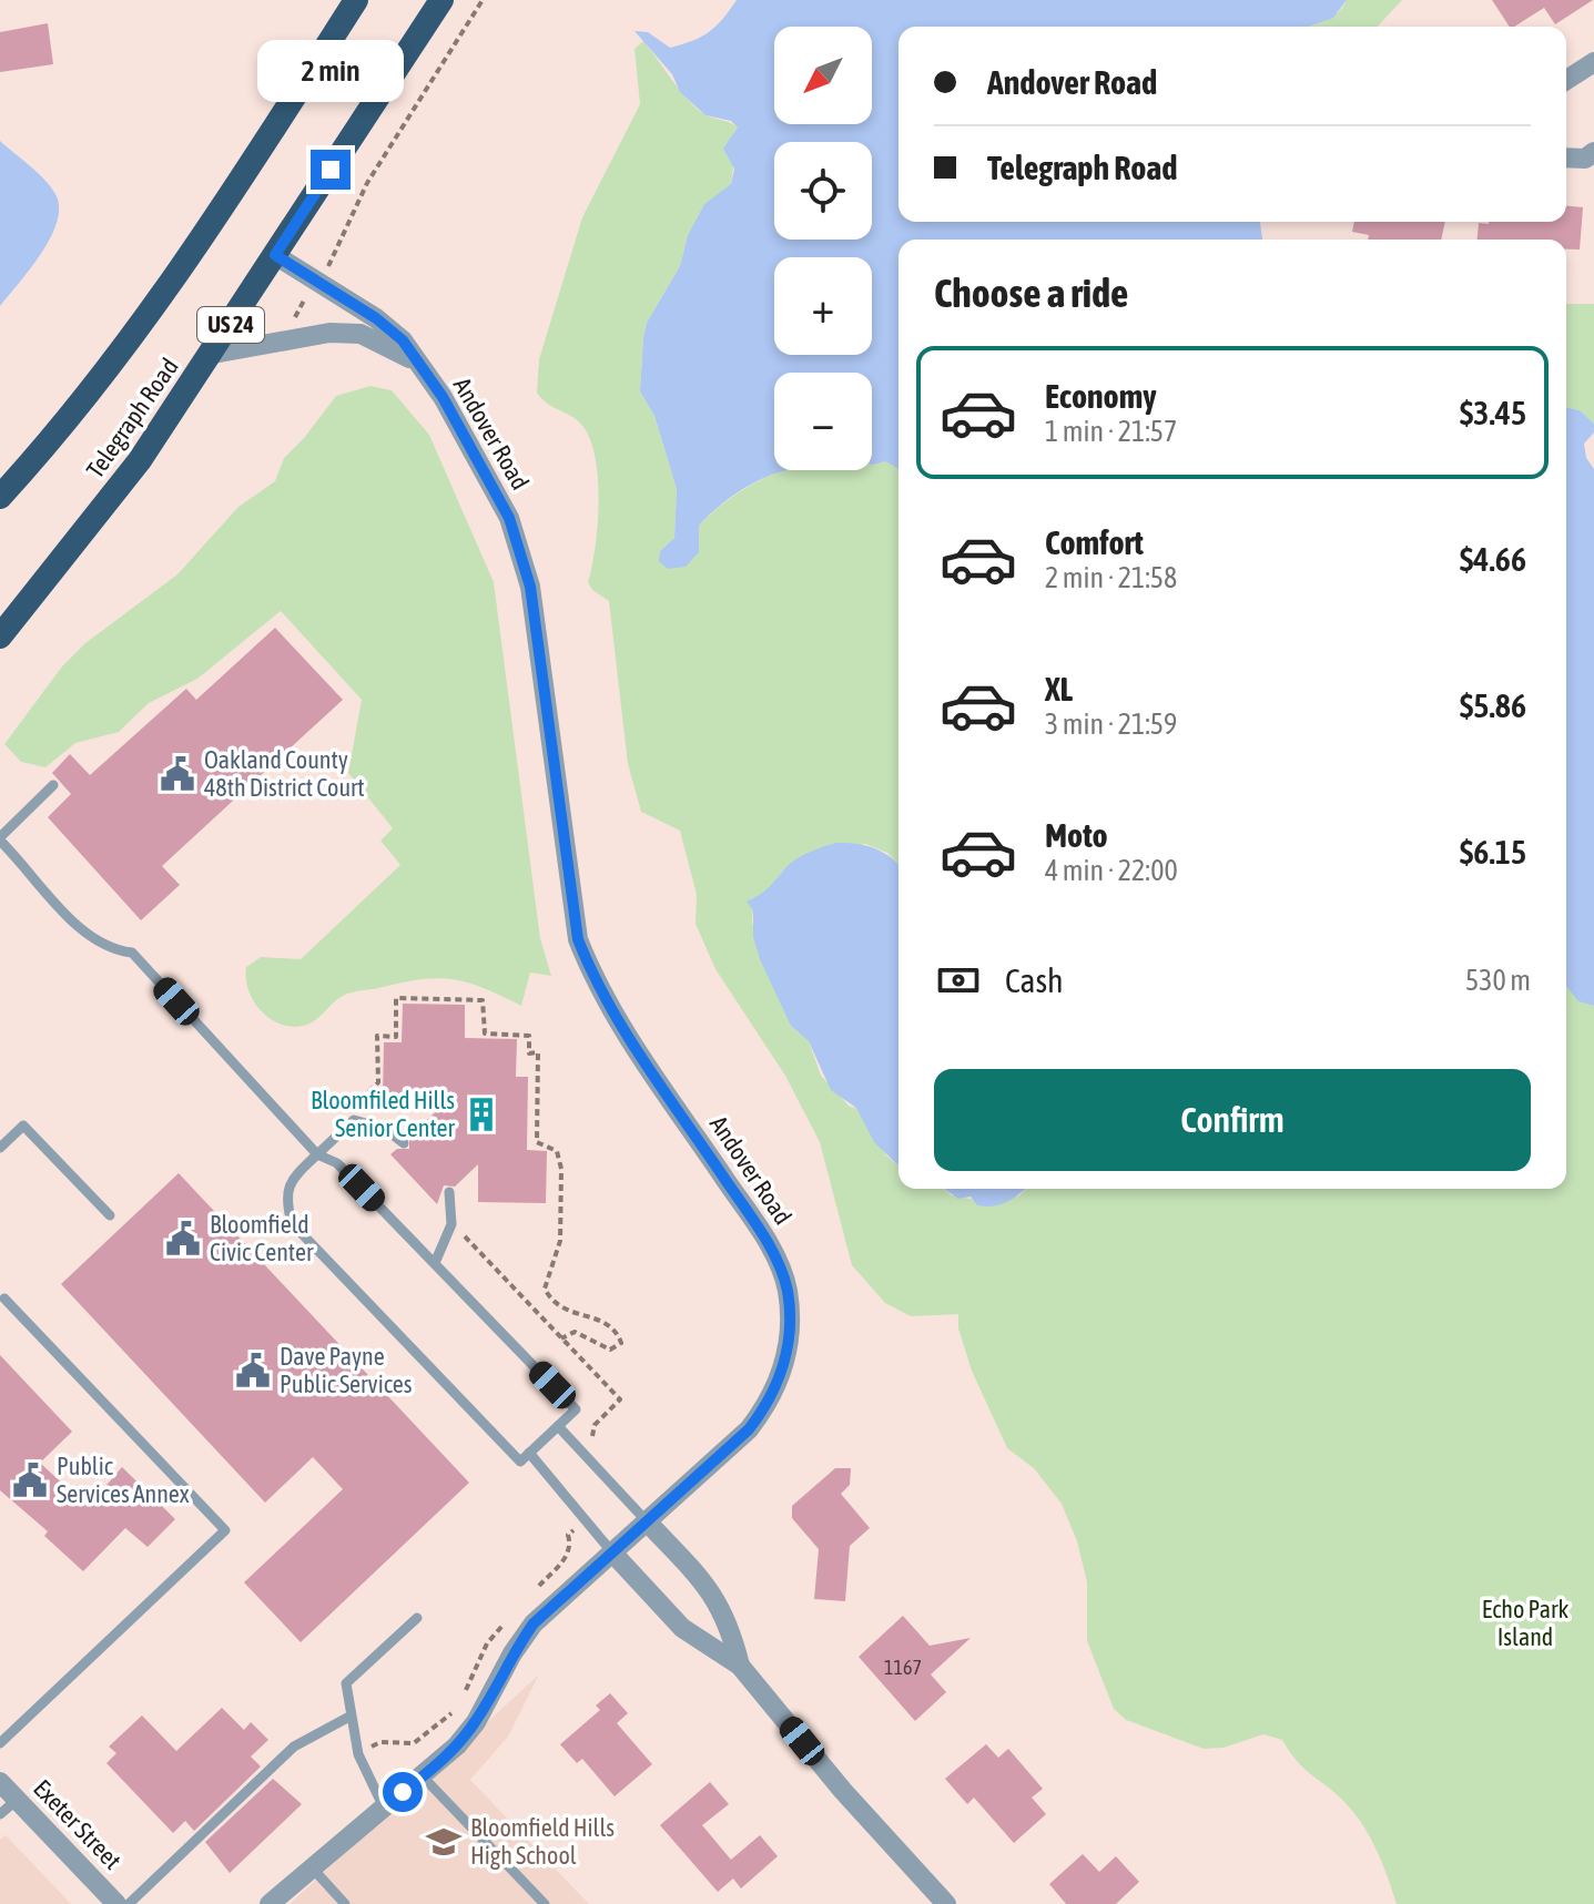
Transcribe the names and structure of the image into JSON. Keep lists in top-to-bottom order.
{
  "streets": {
    "highway": ["US 24", "Telegraph Road"],
    "street": ["Andover Road", "Exeter Street"]
  },
  "crossings": [
    ["Telegraph Road", "Andover Road"]
  ],
  "parks": ["Echo Park Island"],
  "places": {
    "public building": [
      "Oakland County 48th District Court",
      "Bloomfield Civic Center",
      "Dave Payne Public Services",
      "Public Services Annex"
    ],
    "building": ["Bloomfiled Hills Senior Center"],
    "school or university": ["Bloomfield Hills High School"]
  },
  "house_numbers": ["1167"],
  "north": "bottom left",
  "page": {
    "map_buttons": ["+", "−"],
    "banner": ["Andover Road", "Telegraph Road"],
    "bubble": "2 min",
    "heading": "Choose a ride",
    "list": [
      {
        "name": "Economy",
        "note": "1 min · 21:57",
        "value": "$3.45"
      },
      {
        "name": "Comfort",
        "note": "2 min · 21:58",
        "value": "$4.66"
      },
      {
        "name": "XL",
        "note": "3 min · 21:59",
        "value": "$5.86"
      },
      {
        "name": "Moto",
        "note": "4 min · 22:00",
        "value": "$6.15"
      }
    ],
    "pay": ["Cash", "530 m"],
    "buttons": "Confirm"
  }
}
